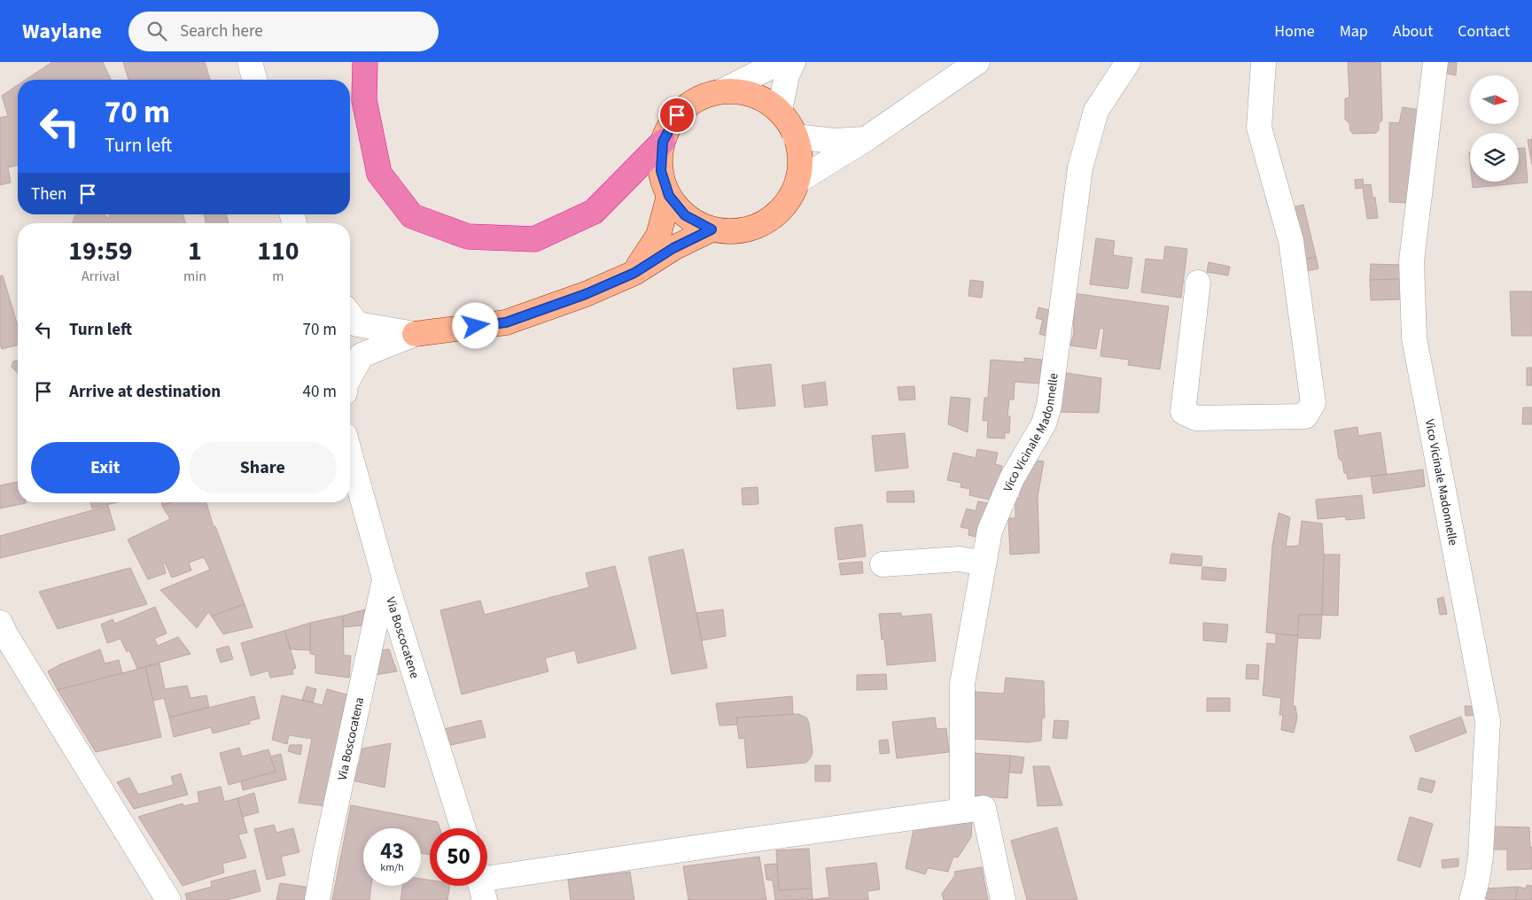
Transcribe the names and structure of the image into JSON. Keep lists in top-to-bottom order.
{
  "streets": {
    "street": ["Vico Vicinale Madonnelle", "Via Boscocatene", "Via Boscocatena"]
  },
  "crossings": [
    ["Via Boscocatene", "Via Boscocatena"]
  ],
  "north": "right",
  "page": {
    "header": "Waylane",
    "search": "Search here",
    "nav": [
      "Home",
      "Map",
      "About",
      "Contact"
    ],
    "turn": ["70 m", "Turn left"],
    "then": "Then",
    "eta": [
      "19:59",
      "Arrival",
      "1",
      "min",
      "110",
      "m"
    ],
    "list": [
      {
        "name": "Turn left",
        "value": "70 m"
      },
      {
        "name": "Arrive at destination",
        "value": "40 m"
      }
    ],
    "buttons": ["Exit", "Share"],
    "speed": "43 km/h",
    "limit": "50"
  }
}
